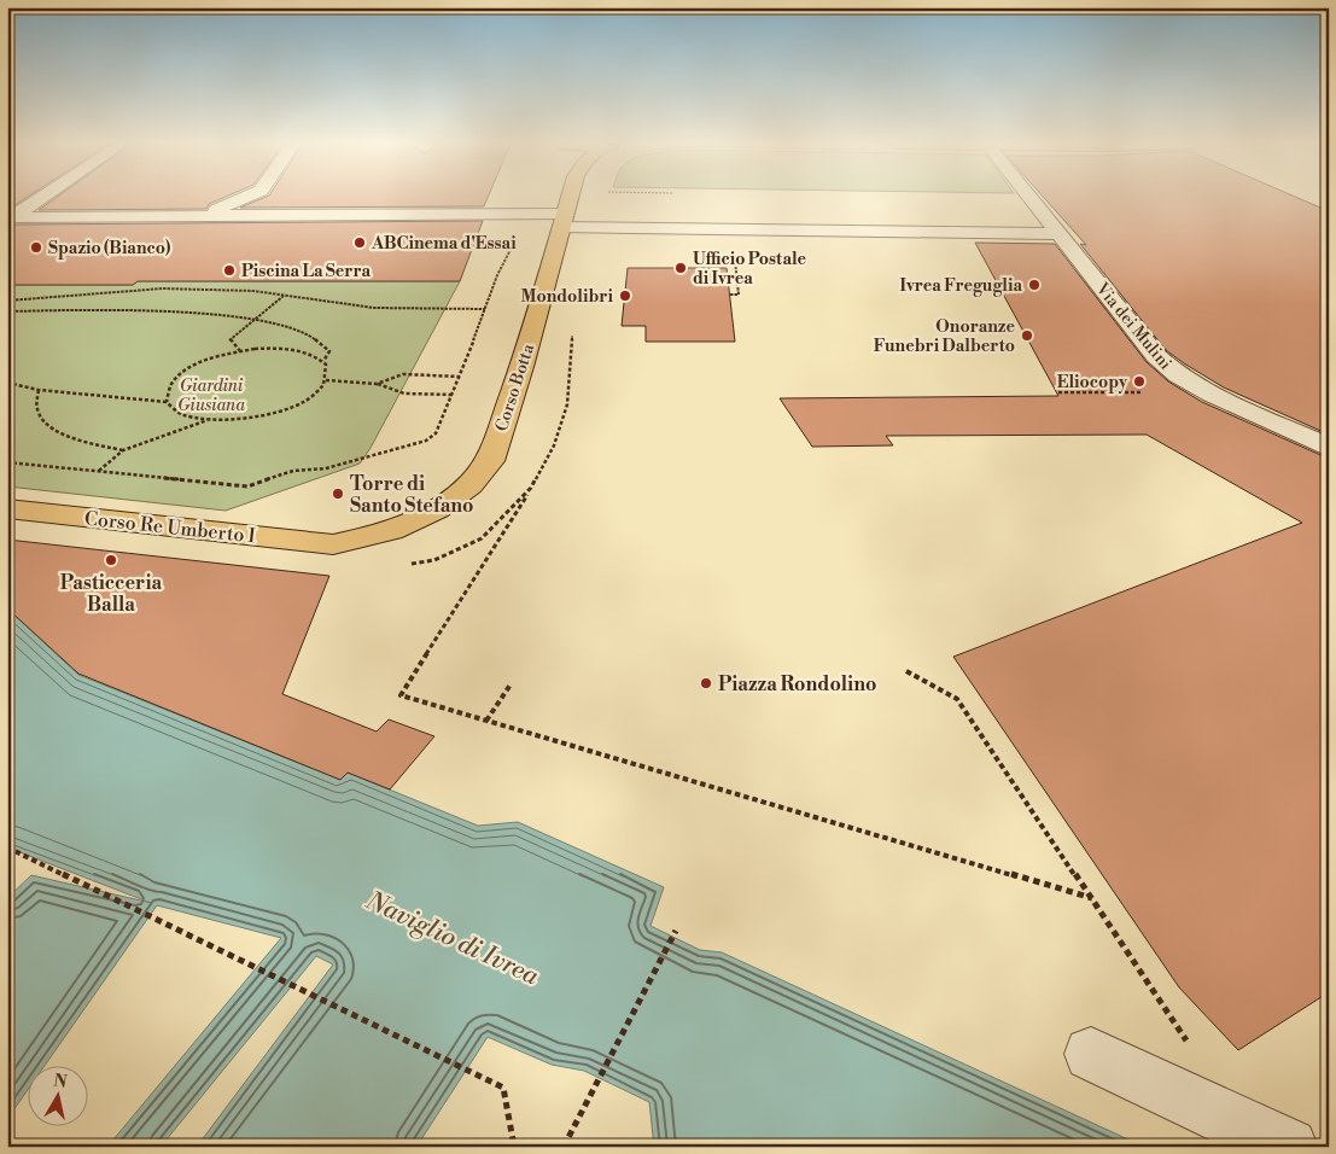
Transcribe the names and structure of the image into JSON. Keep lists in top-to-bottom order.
{
  "streets": {
    "main road": ["Corso Botta", "Corso Re Umberto I"],
    "street": ["Via dei Mulini"]
  },
  "crossings": [
    ["Corso Botta", "Corso Re Umberto I"]
  ],
  "water": ["Naviglio di Ivrea"],
  "parks": ["Giardini Giusiana"],
  "places": [
    "ABCinema d'Essai",
    "Spazio (Bianco)",
    "Ufficio Postale di Ivrea",
    "Piscina La Serra",
    "Ivrea Freguglia",
    "Mondolibri",
    "Onoranze Funebri Dalberto",
    "Eliocopy",
    "Torre di Santo Stefano",
    "Pasticceria Balla",
    "Piazza Rondolino"
  ],
  "north": "top"
}
